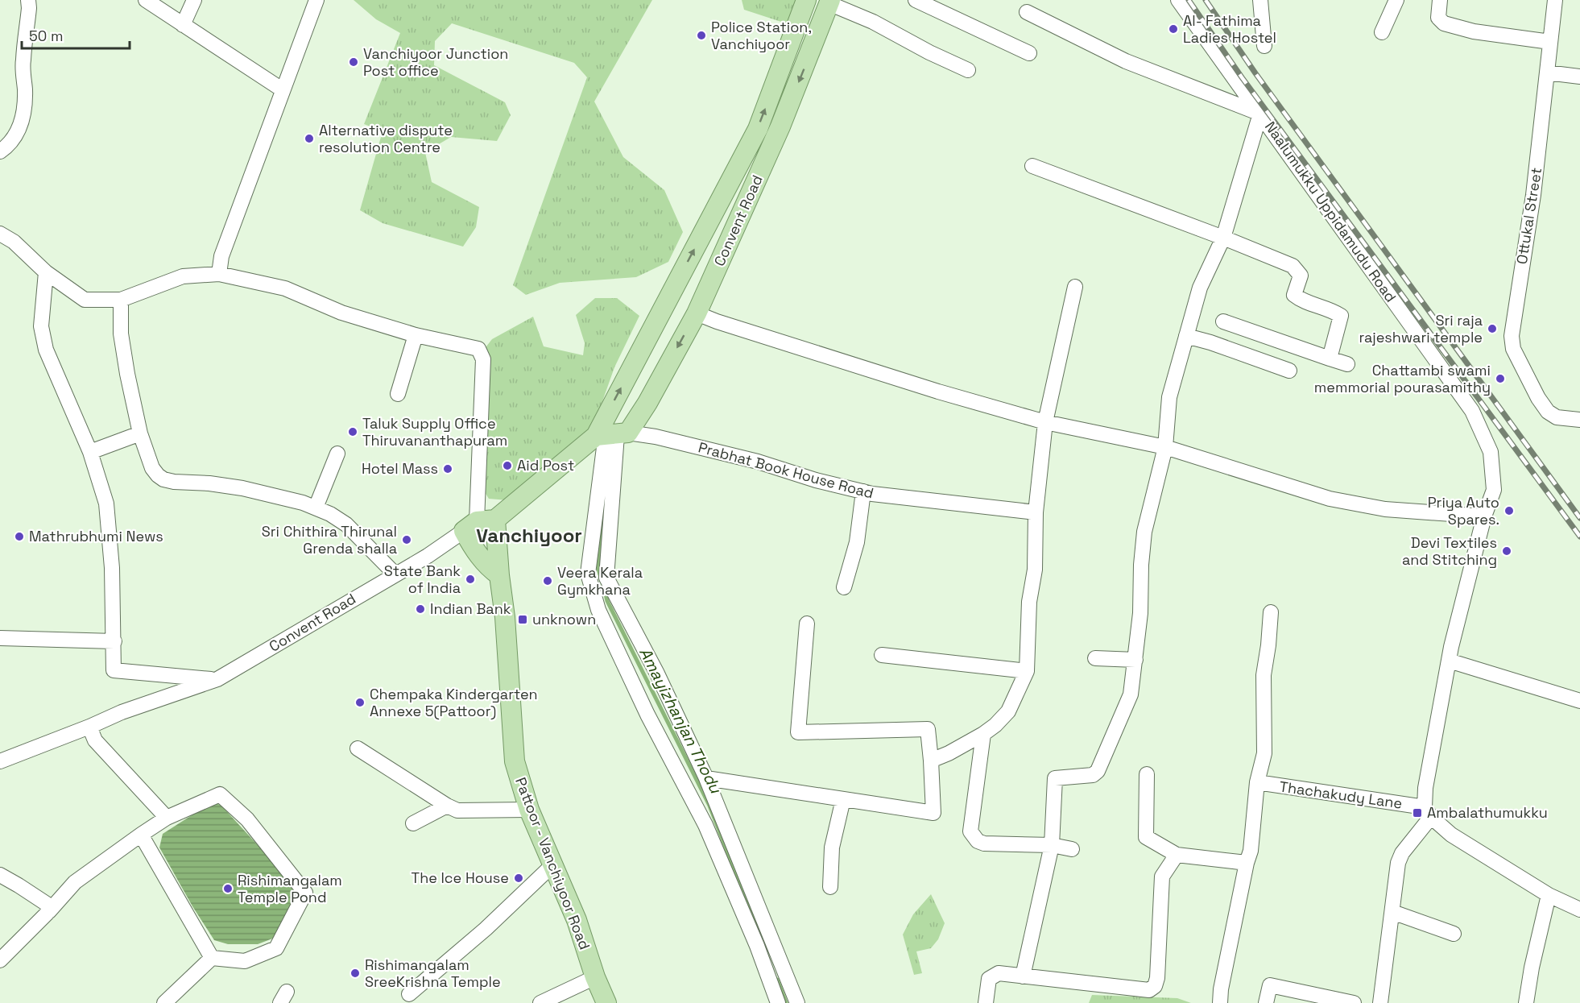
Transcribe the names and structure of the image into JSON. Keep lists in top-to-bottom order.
{
  "streets": {
    "main road": ["Convent Road", "Pattoor - Vanchiyoor Road"],
    "street": [
      "Naalumukku Uppidamudu Road",
      "Ottukal Street",
      "Prabhat Book House Road",
      "Thachakudy Lane"
    ]
  },
  "crossings": [
    ["Convent Road", "Prabhat Book House Road"],
    ["Convent Road", "Pattoor - Vanchiyoor Road"]
  ],
  "districts": ["Vanchiyoor"],
  "water": ["Amayizhanjan Thodu"],
  "places": {
    "other": [
      "Al- Fathima Ladies Hostel",
      "Police Station, Vanchiyoor",
      "Vanchiyoor Junction Post office",
      "Alternative dispute resolution Centre",
      "Sri raja rajeshwari temple",
      "Chattambi swami memmorial pourasamithy",
      "Taluk Supply Office Thiruvananthapuram",
      "Aid Post",
      "Hotel Mass",
      "Priya Auto Spares.",
      "Mathrubhumi News",
      "Sri Chithira Thirunal Grenda shalla",
      "Devi Textiles and Stitching",
      "State Bank of India",
      "Veera Kerala Gymkhana",
      "Indian Bank",
      "Chempaka Kindergarten Annexe 5(Pattoor)",
      "The Ice House",
      "Rishimangalam Temple Pond",
      "Rishimangalam SreeKrishna Temple"
    ],
    "transit": ["unknown", "Ambalathumukku"]
  },
  "scale_bar": "50 m"
}
